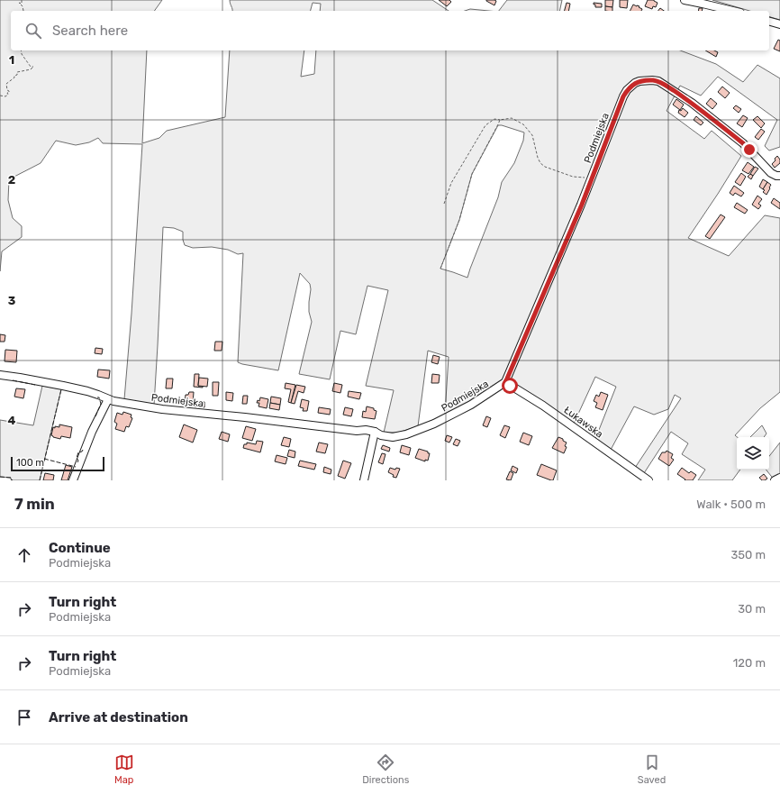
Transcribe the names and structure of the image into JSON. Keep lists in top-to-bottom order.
{
  "streets": {
    "street": ["Podmiejska", "Łukawska"]
  },
  "crossings": [
    ["Podmiejska", "Łukawska"]
  ],
  "scale_bar": "100 m",
  "page": {
    "search": "Search here",
    "scale": "100 m",
    "heading": ["7 min", "Walk · 500 m"],
    "list": [
      ["Continue", "Podmiejska", "350 m"],
      ["Turn right", "Podmiejska", "30 m"],
      ["Turn right", "Podmiejska", "120 m"],
      "Arrive at destination"
    ],
    "nav": ["Map", "Directions", "Saved"]
  },
  "grid": {
    "rows": [
      "1",
      "2",
      "3",
      "4"
    ]
  }
}
